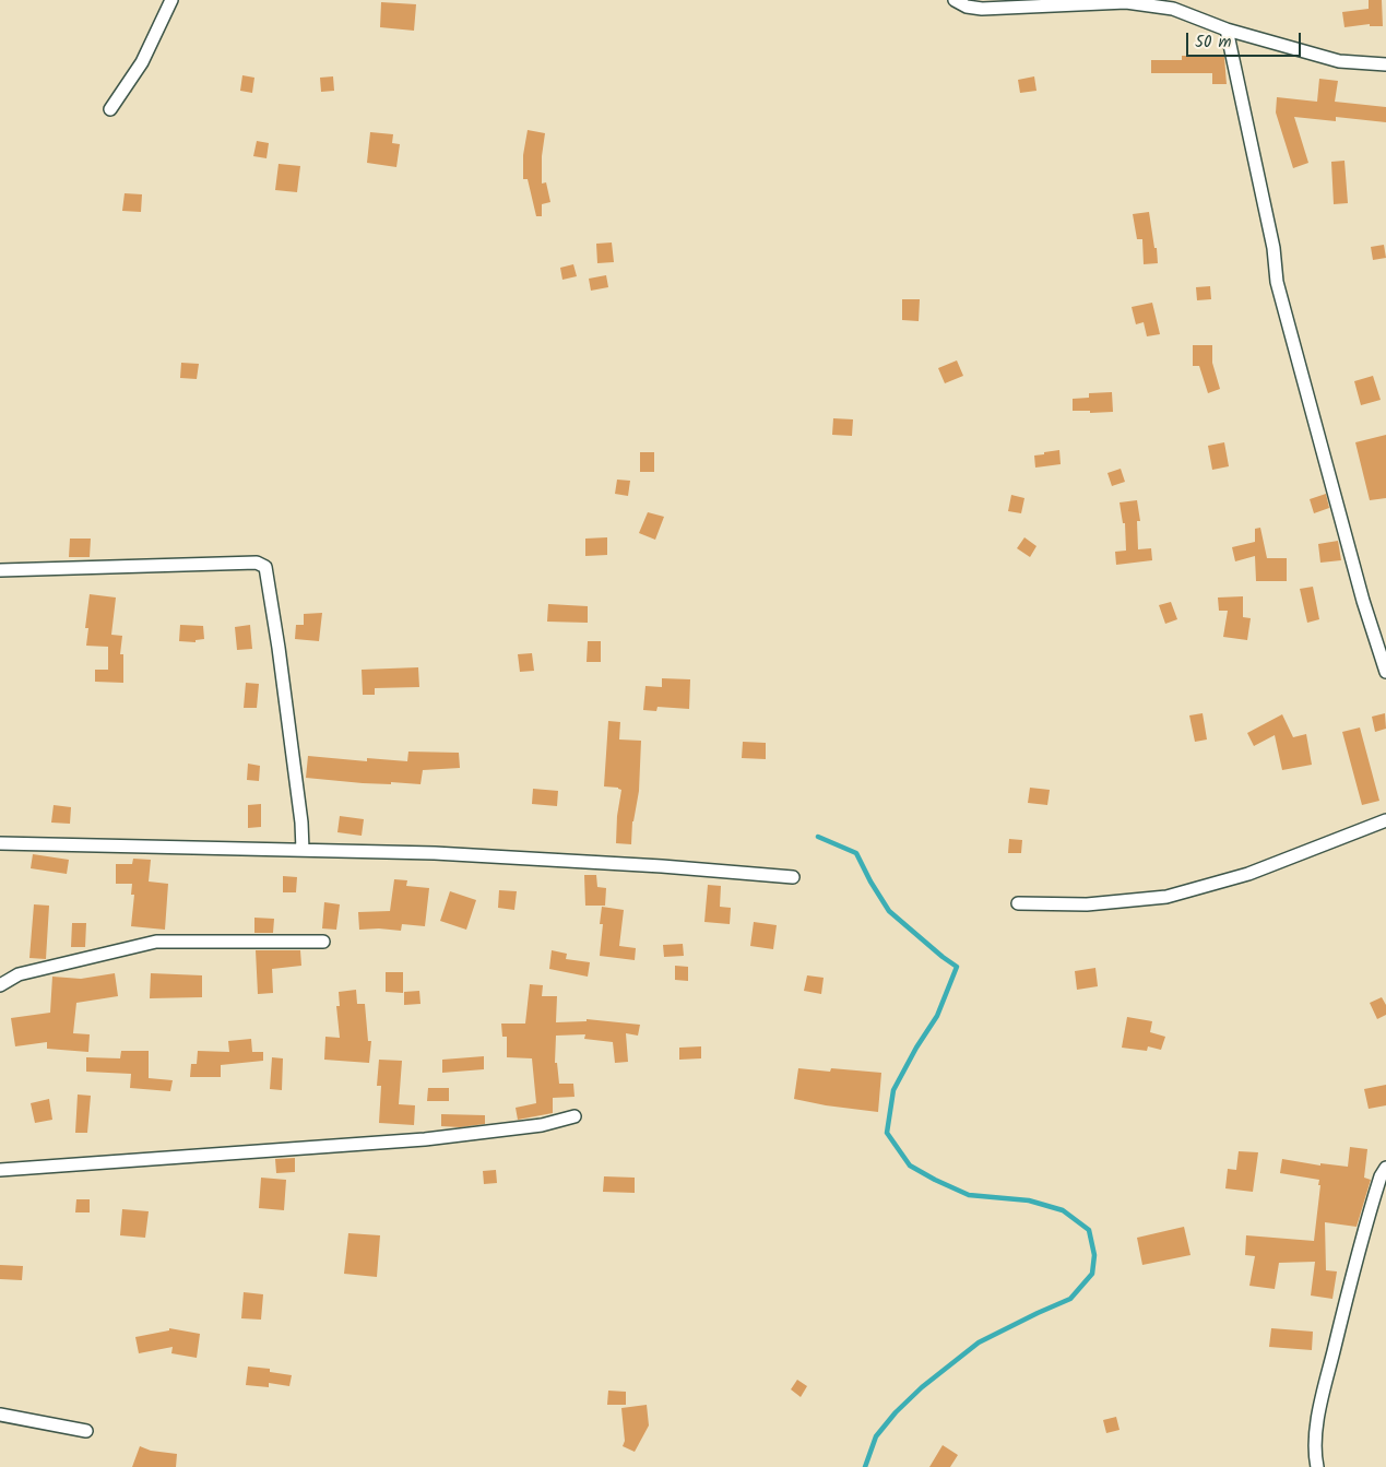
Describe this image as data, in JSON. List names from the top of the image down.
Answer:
{
  "scale_bar": "50 m"
}
